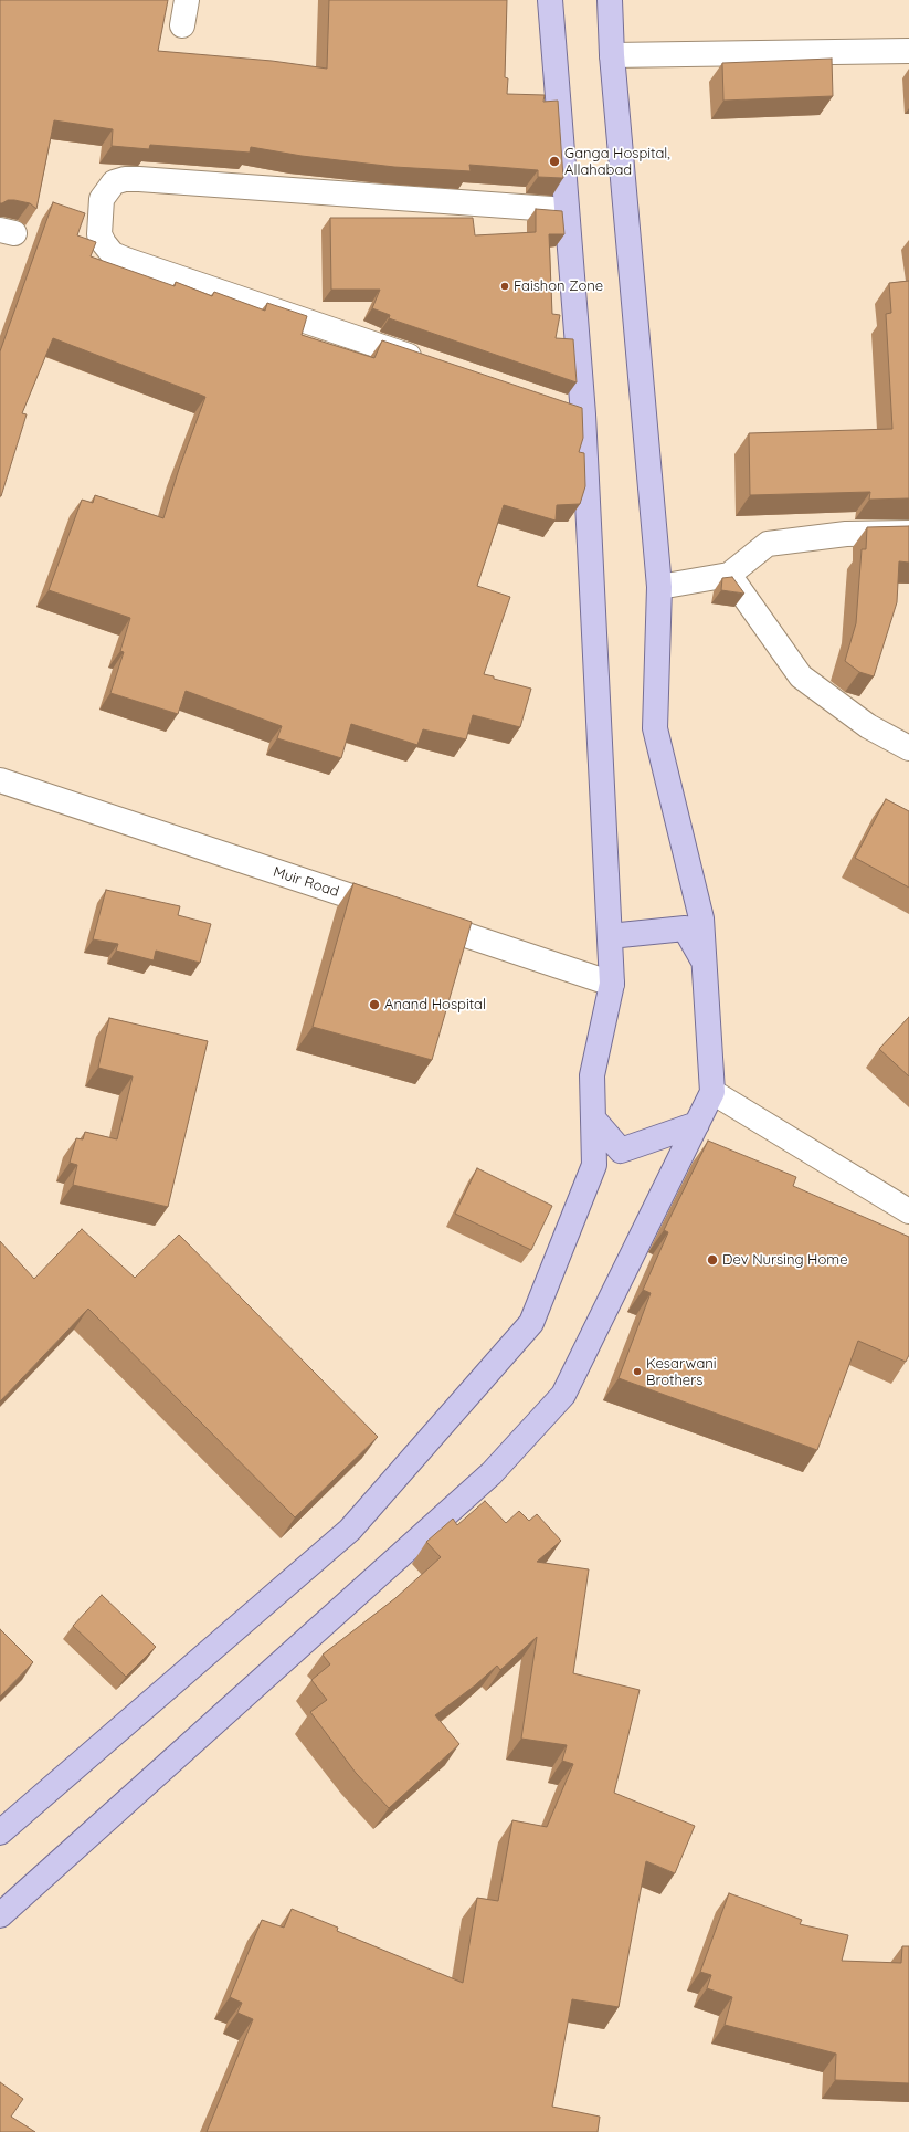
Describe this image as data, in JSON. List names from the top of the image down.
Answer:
{
  "streets": {
    "street": ["Muir Road"]
  },
  "places": [
    "Ganga Hospital, Allahabad",
    "Faishon Zone",
    "Anand Hospital",
    "Dev Nursing Home",
    "Kesarwani Brothers"
  ]
}
